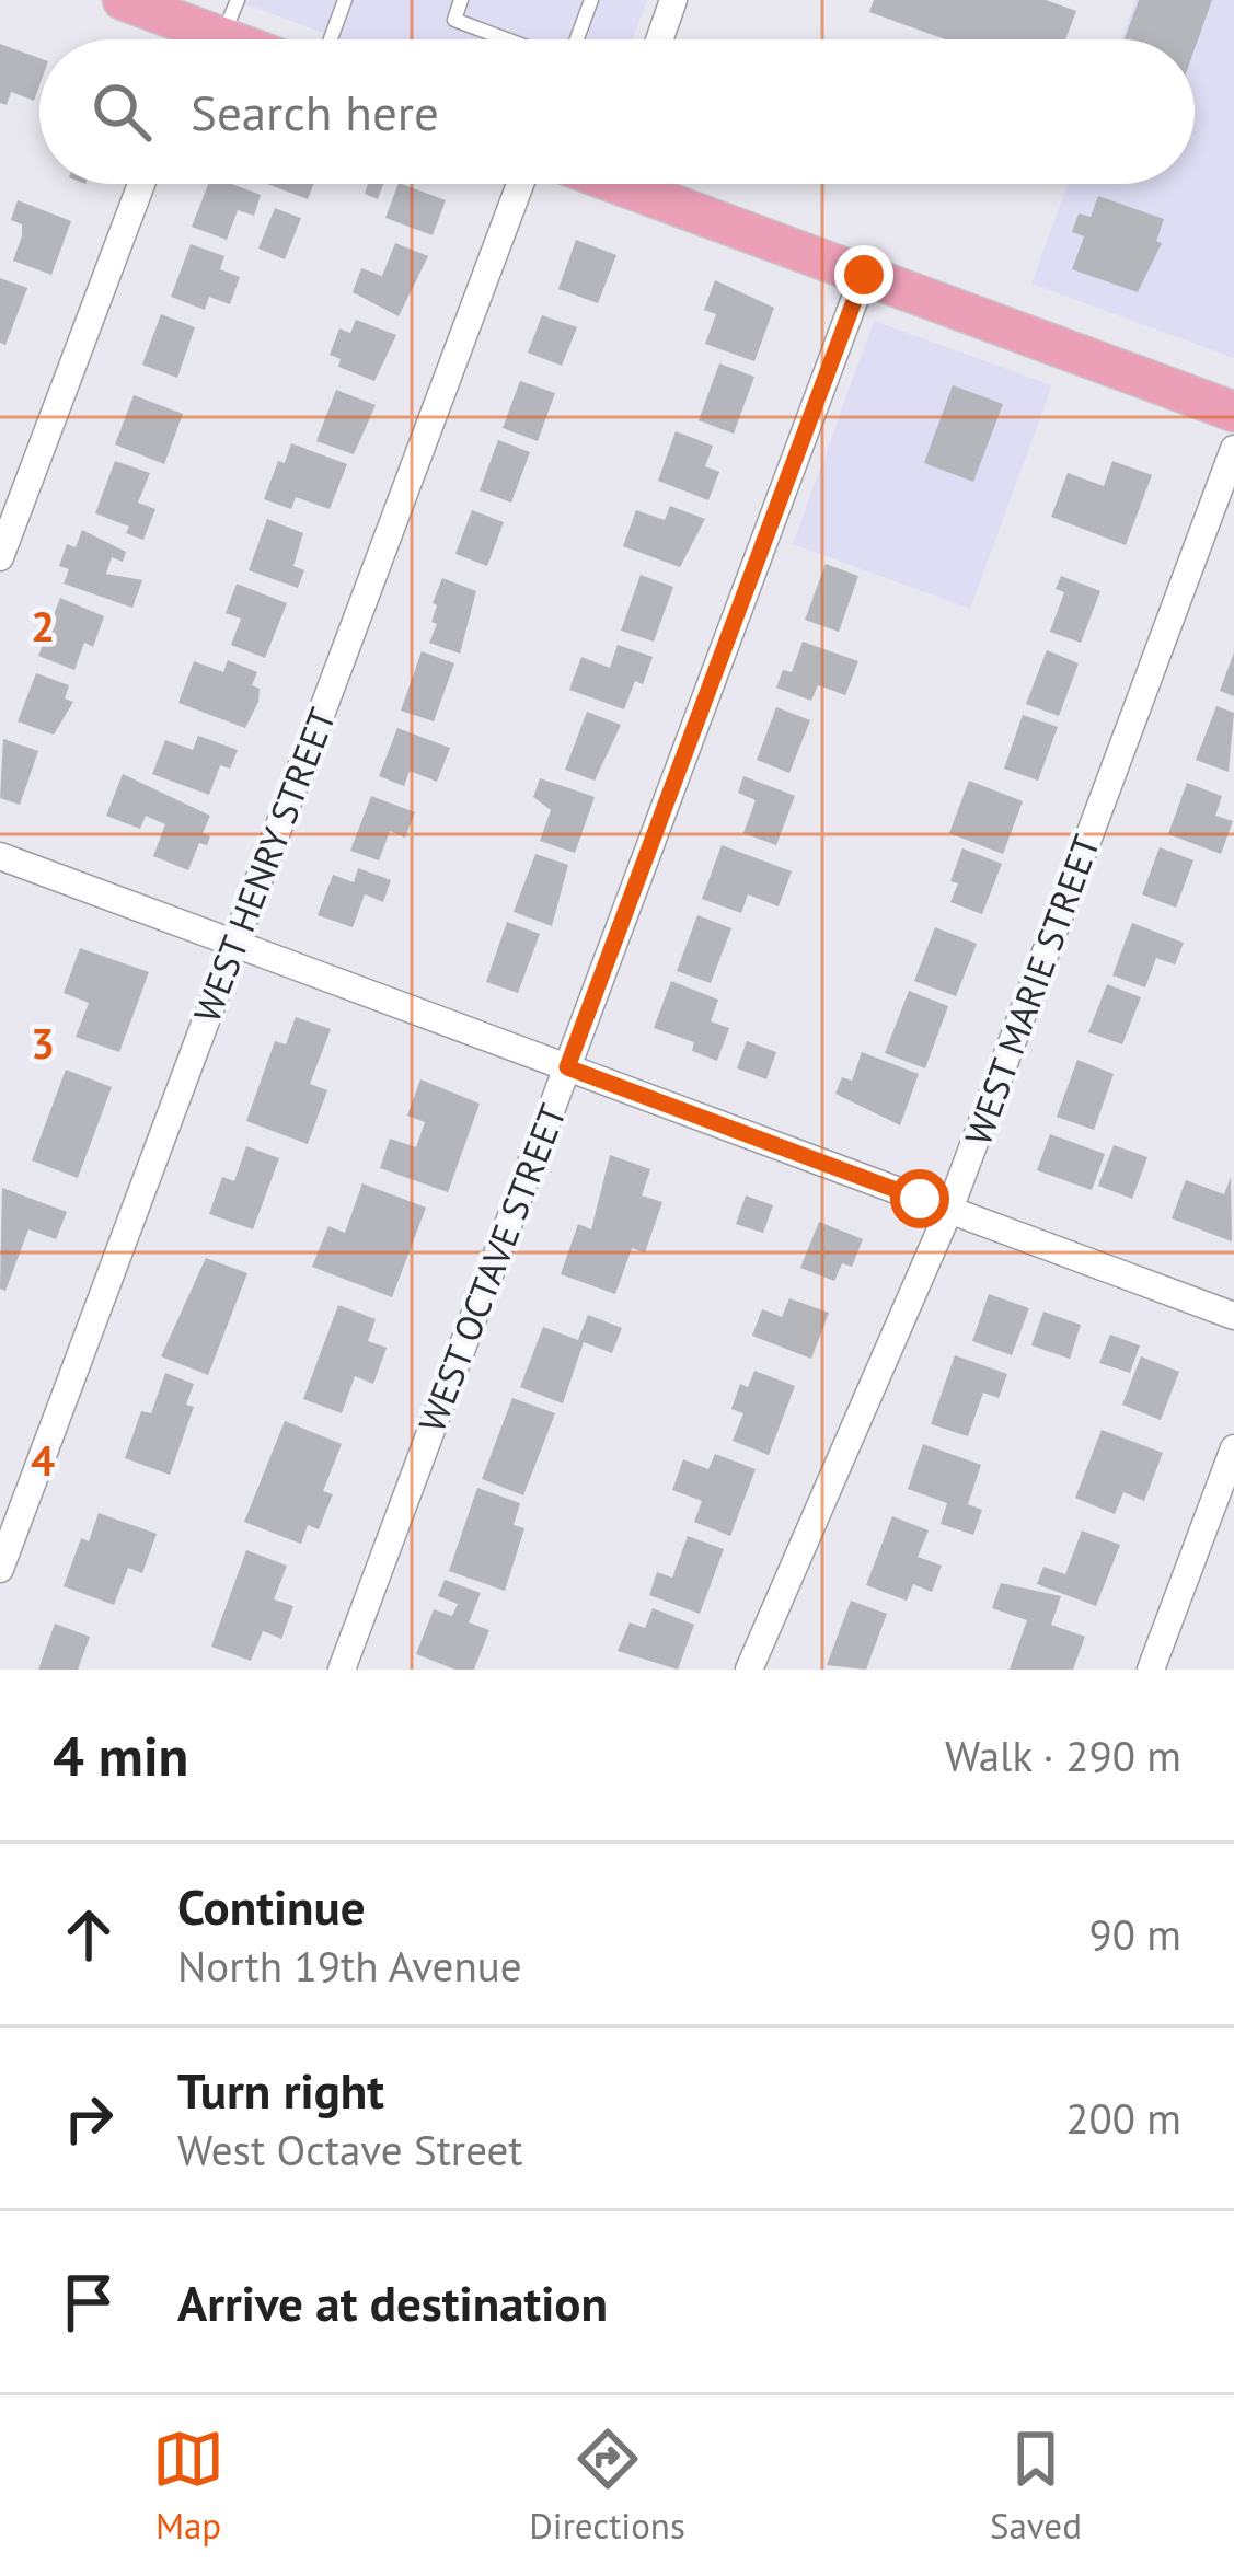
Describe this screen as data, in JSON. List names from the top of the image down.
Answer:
{
  "streets": {
    "street": ["WEST HENRY STREET", "WEST MARIE STREET", "WEST OCTAVE STREET"]
  },
  "page": {
    "search": "Search here",
    "heading": ["4 min", "Walk · 290 m"],
    "list": [
      ["Continue", "North 19th Avenue", "90 m"],
      ["Turn right", "West Octave Street", "200 m"],
      "Arrive at destination"
    ],
    "nav": ["Map", "Directions", "Saved"]
  },
  "grid": {
    "rows": ["2", "3", "4"]
  }
}
